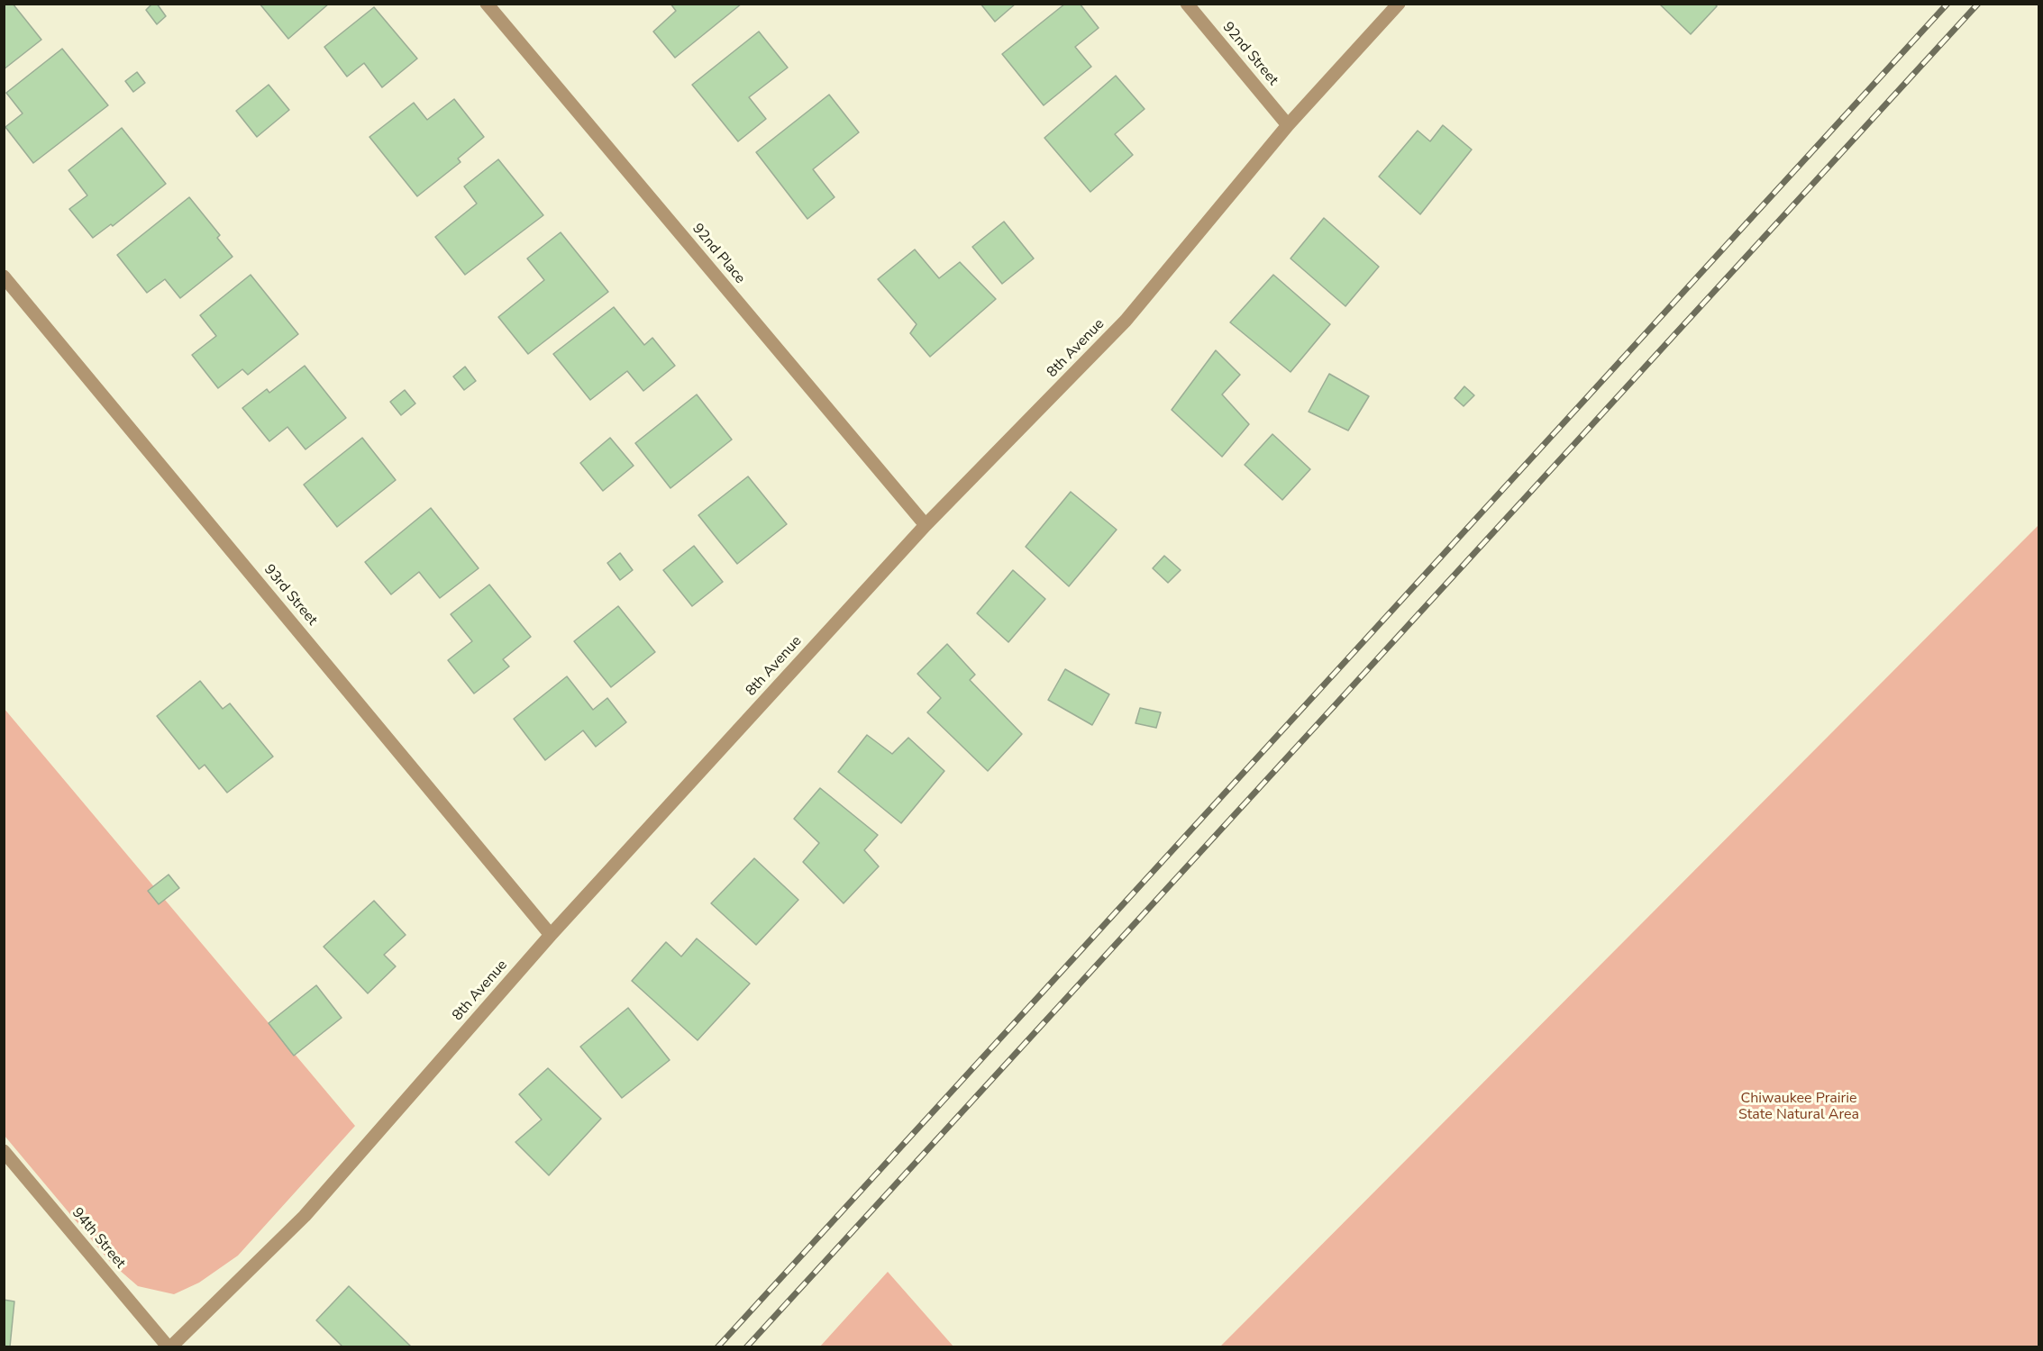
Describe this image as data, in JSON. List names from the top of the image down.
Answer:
{
  "streets": {
    "street": [
      "92nd Street",
      "92nd Place",
      "8th Avenue",
      "93rd Street",
      "94th Street"
    ]
  },
  "crossings": [
    ["92nd Street", "8th Avenue"],
    ["92nd Place", "8th Avenue"],
    ["8th Avenue", "93rd Street"],
    ["8th Avenue", "94th Street"]
  ],
  "parks": ["Chiwaukee Prairie State Natural Area"]
}
